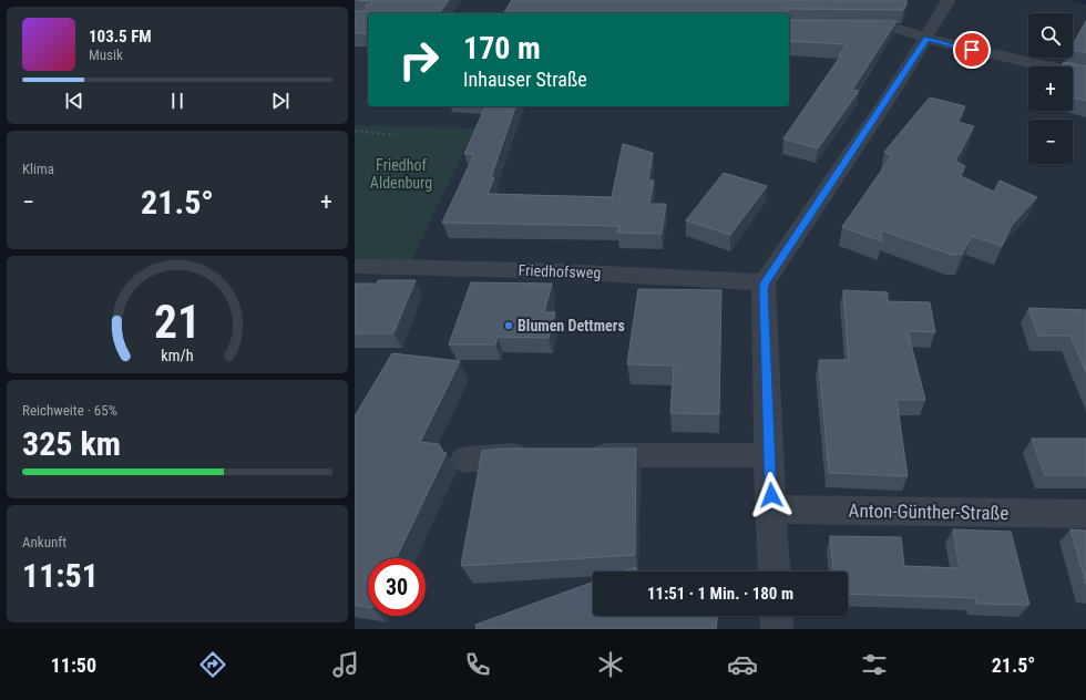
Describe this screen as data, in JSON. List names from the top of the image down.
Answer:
{
  "streets": {
    "street": ["Friedhofsweg", "Anton-Günther-Straße"]
  },
  "parks": ["Friedhof Aldenburg"],
  "places": ["Blumen Dettmers"],
  "page": {
    "map_buttons": ["+", "−"],
    "turn": ["170 m", "Inhauser Straße"],
    "song": ["103.5 FM", "Musik"],
    "tile": [
      "Klima",
      ["Reichweite · 65%", "325 km"],
      ["Ankunft", "11:51"]
    ],
    "heat": ["−", "21.5°", "+"],
    "limit": "30",
    "trip": "11:51 · 1 Min. · 180 m",
    "tabs": ["11:50", "21.5°"],
    "gauge": ["21", "km/h"]
  }
}
